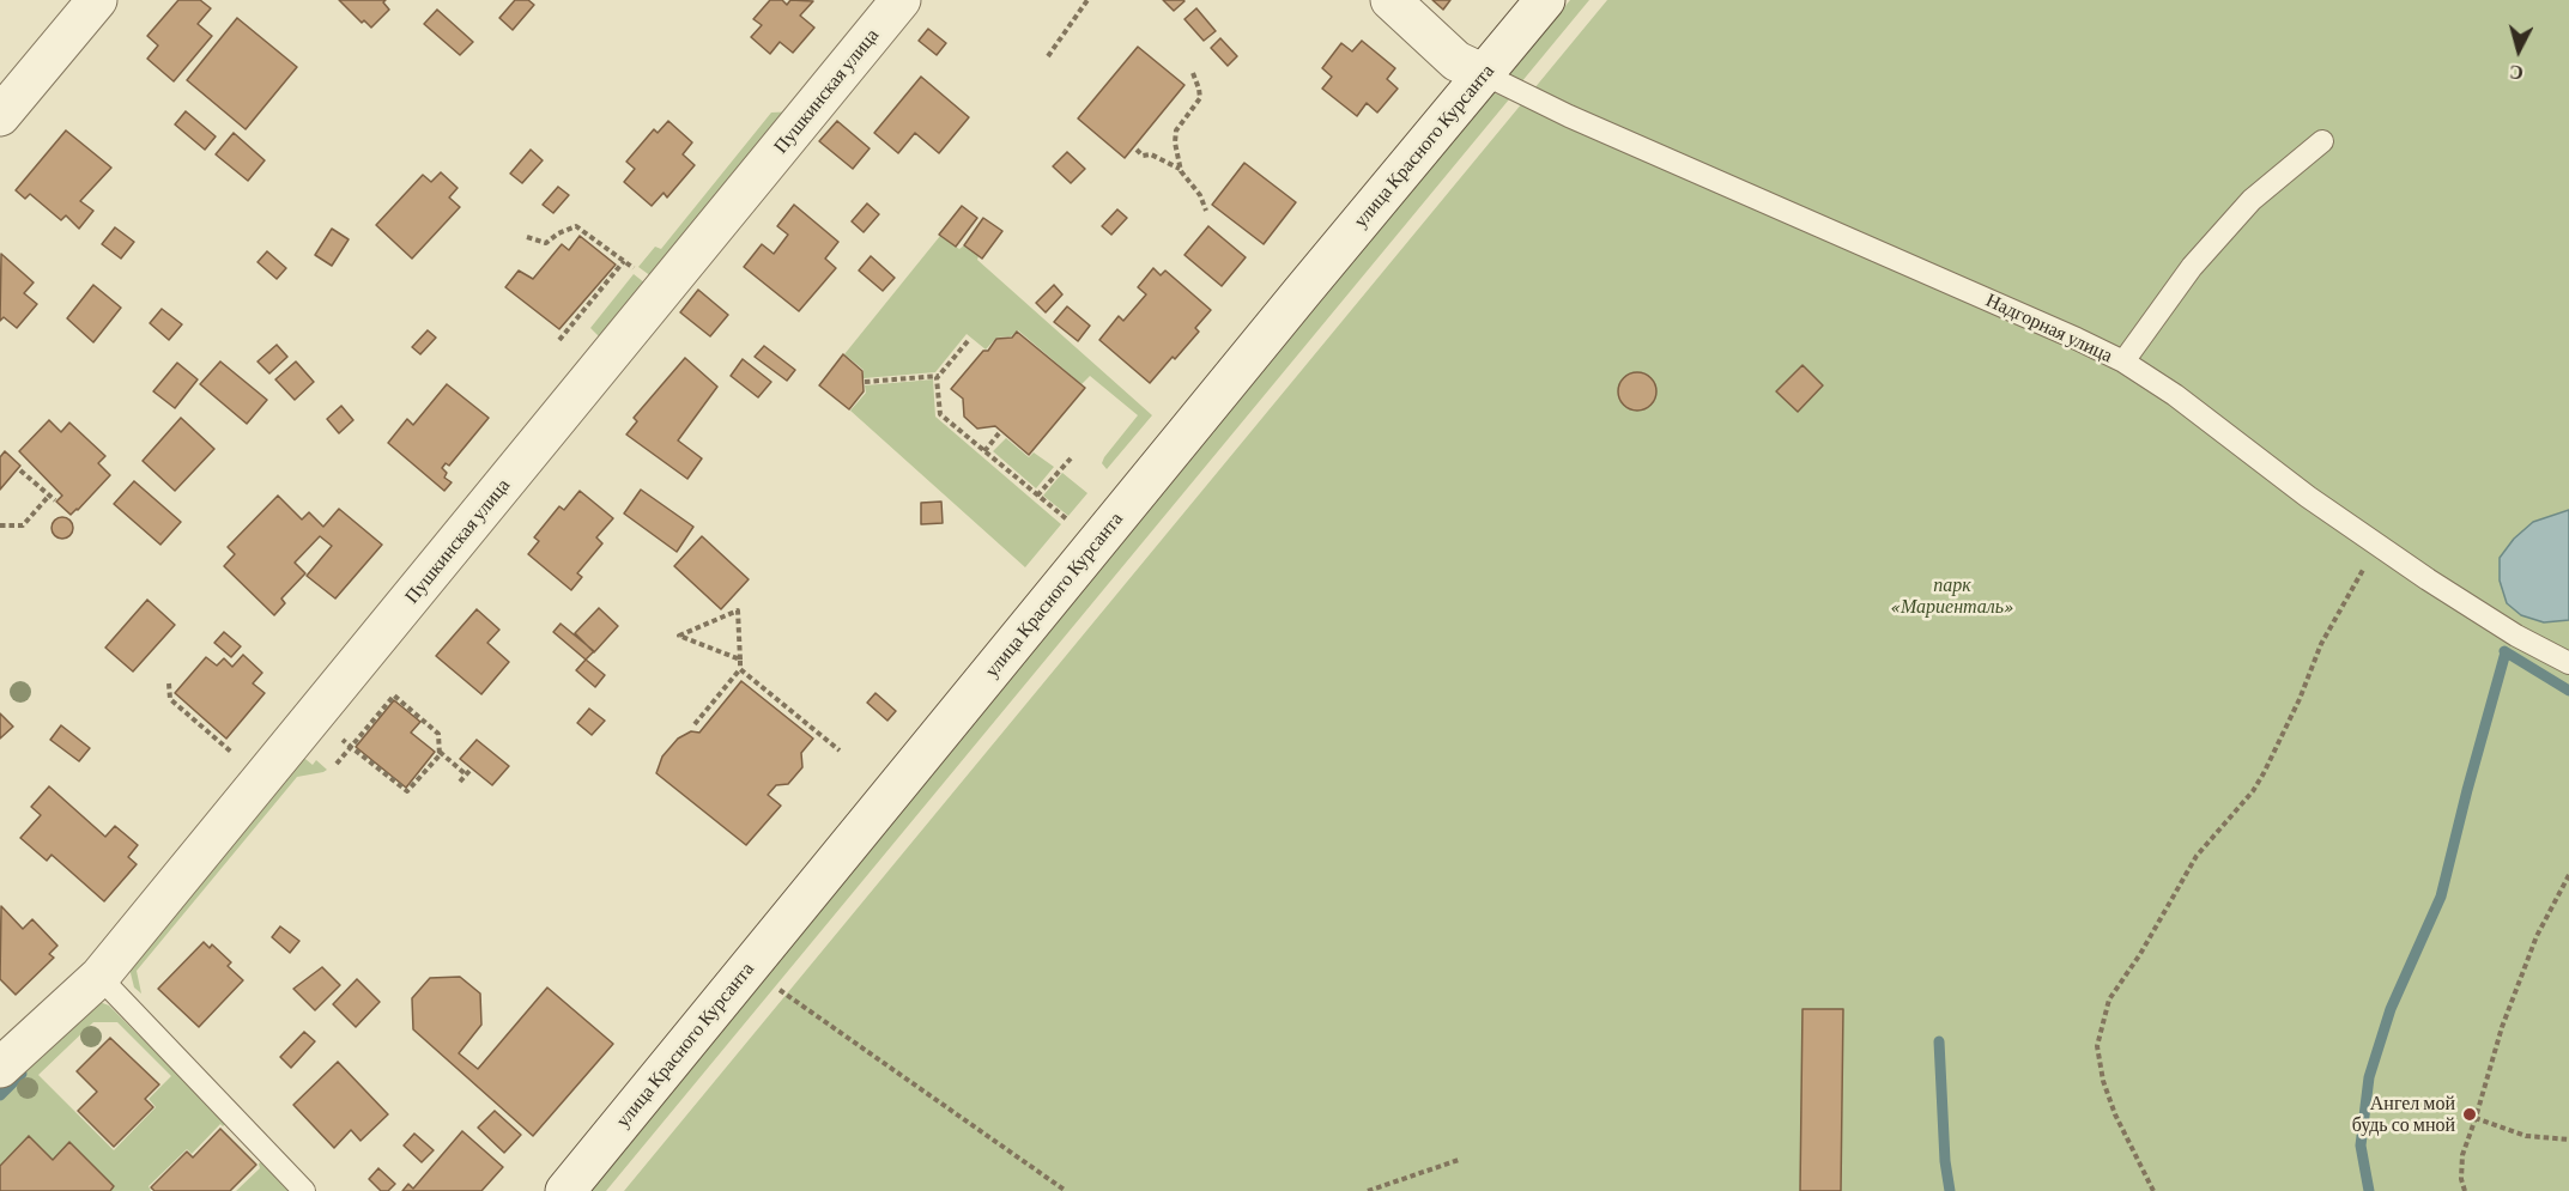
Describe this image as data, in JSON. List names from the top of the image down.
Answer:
{
  "streets": {
    "street": ["Пушкинская улица", "улица Красного Курсанта"],
    "lane": ["Надгорная улица"]
  },
  "crossings": [
    ["улица Красного Курсанта", "Надгорная улица"]
  ],
  "parks": ["парк «Мариенталь»"],
  "places": ["Ангел мой будь со мной"],
  "north": "bottom"
}
